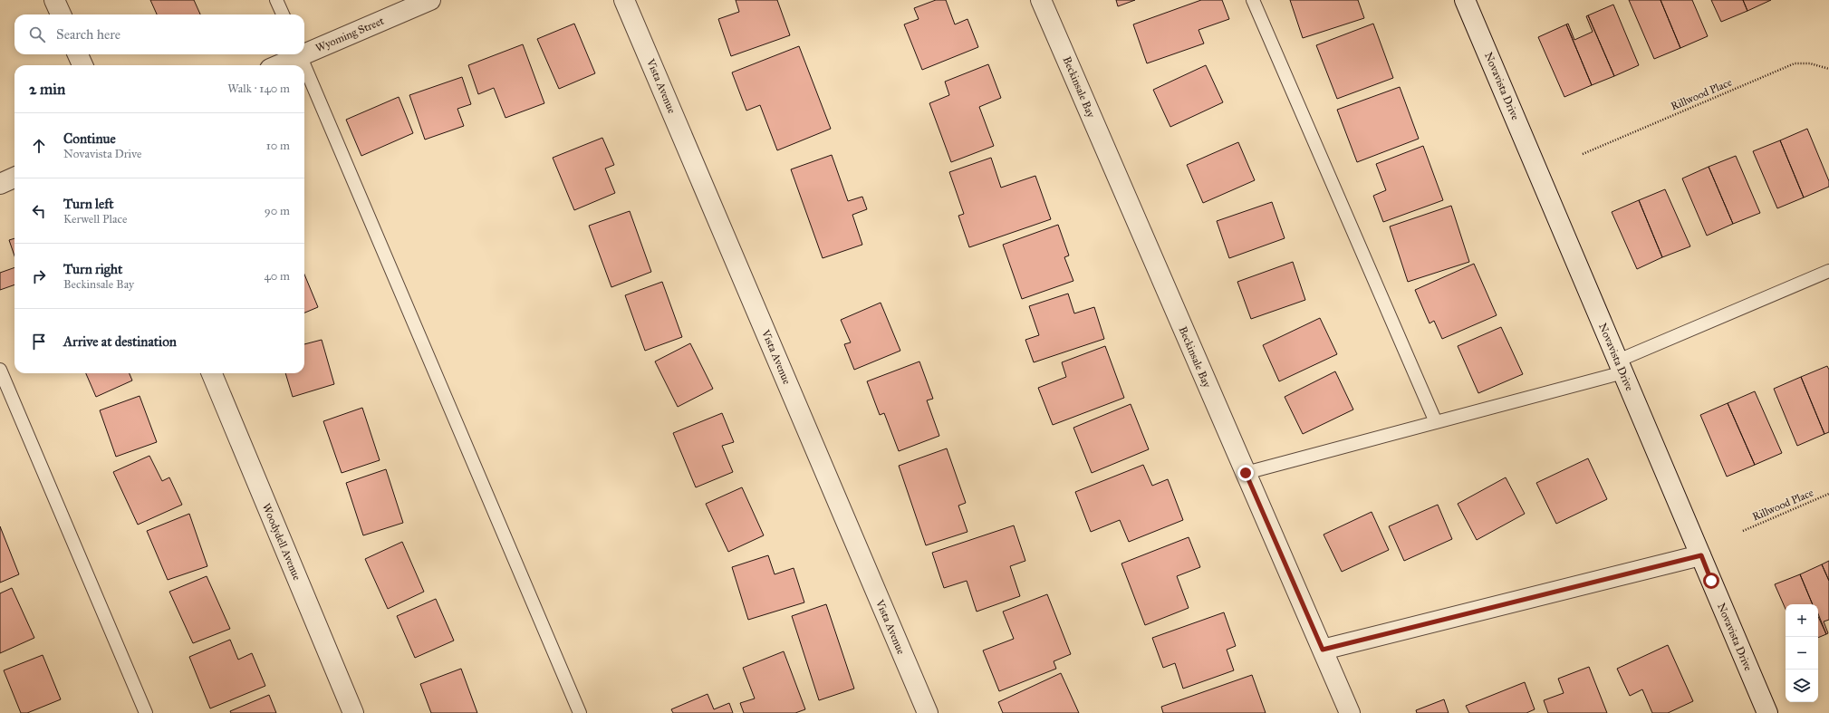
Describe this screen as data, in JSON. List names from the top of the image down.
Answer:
{
  "streets": {
    "street": [
      "Wyoming Street",
      "Vista Avenue",
      "Novavista Drive",
      "Beckinsale Bay",
      "Woodydell Avenue"
    ],
    "path": ["Rillwood Place"]
  },
  "page": {
    "search": "Search here",
    "heading": ["2 min", "Walk · 140 m"],
    "list": [
      ["Continue", "Novavista Drive", "10 m"],
      ["Turn left", "Kerwell Place", "90 m"],
      ["Turn right", "Beckinsale Bay", "40 m"],
      "Arrive at destination"
    ],
    "map_buttons": ["+", "−"]
  }
}
